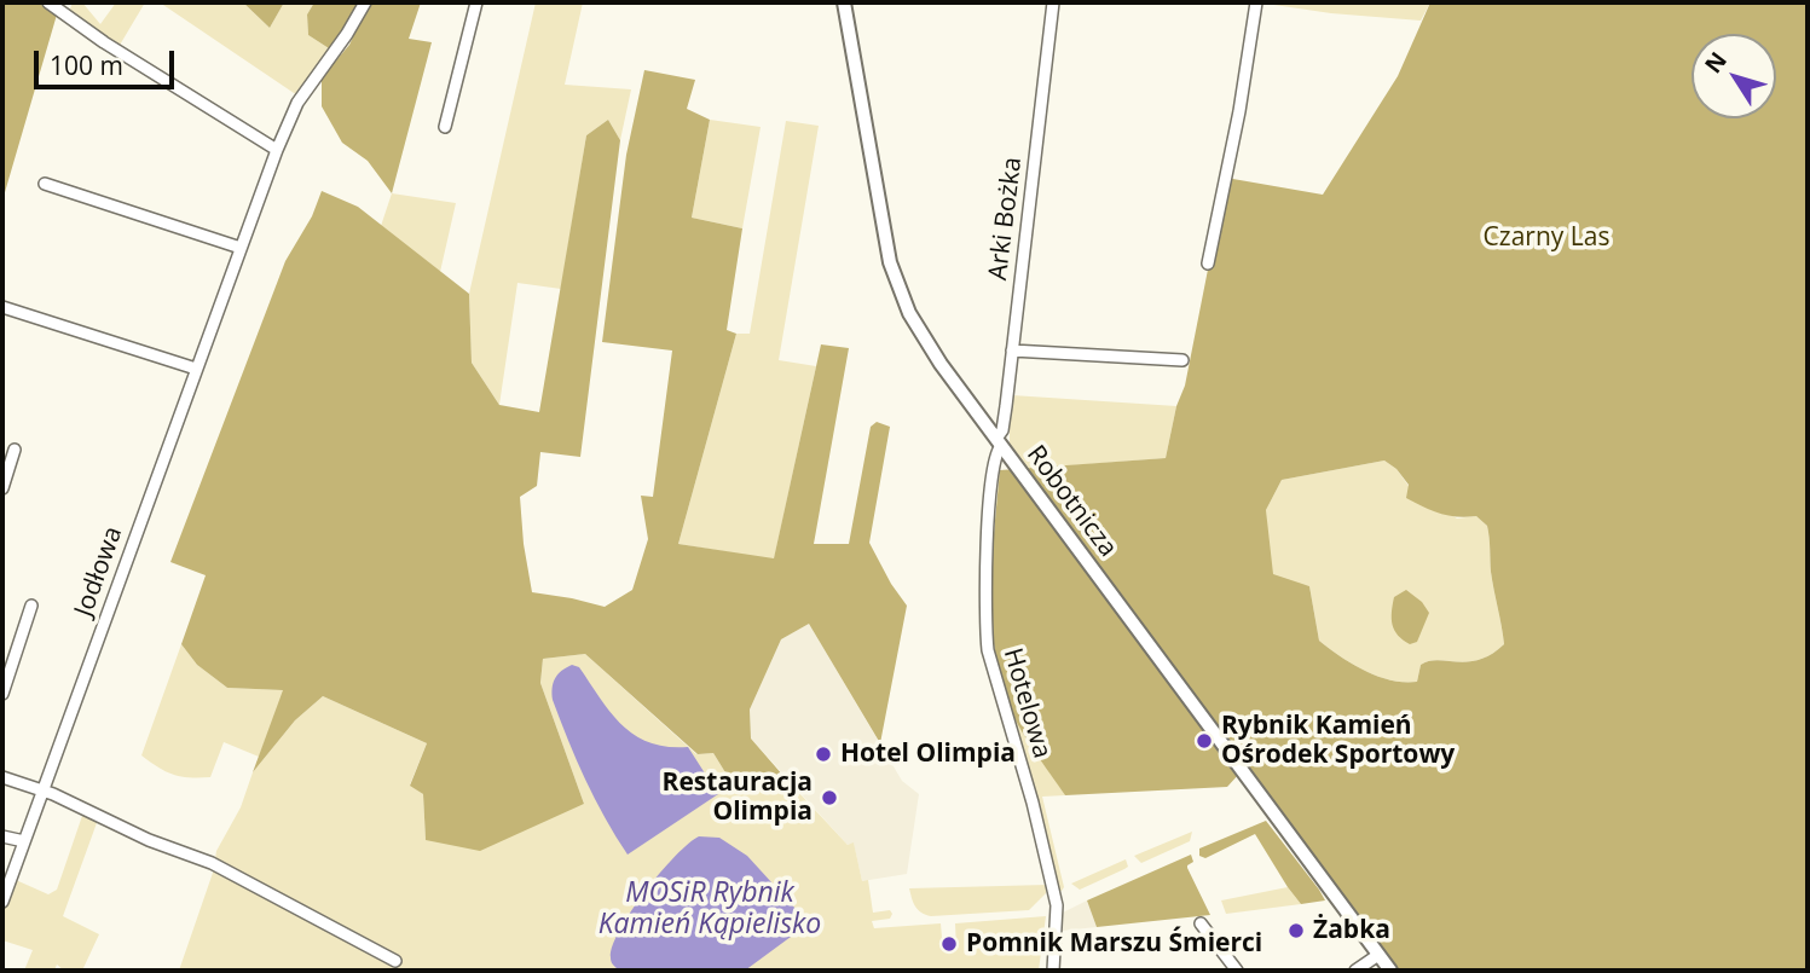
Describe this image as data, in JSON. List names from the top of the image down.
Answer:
{
  "streets": {
    "street": [
      "Arki Bożka",
      "Robotnicza",
      "Jodłowa",
      "Hotelowa"
    ]
  },
  "crossings": [
    ["Arki Bożka", "Robotnicza"],
    ["Arki Bożka", "Hotelowa"],
    ["Robotnicza", "Hotelowa"]
  ],
  "water": ["MOSiR Rybnik Kamień Kąpielisko"],
  "parks": ["Czarny Las"],
  "places": [
    "Rybnik Kamień Ośrodek Sportowy",
    "Hotel Olimpia",
    "Restauracja Olimpia",
    "Żabka",
    "Pomnik Marszu Śmierci"
  ],
  "scale_bar": "100 m",
  "north": "top left"
}
